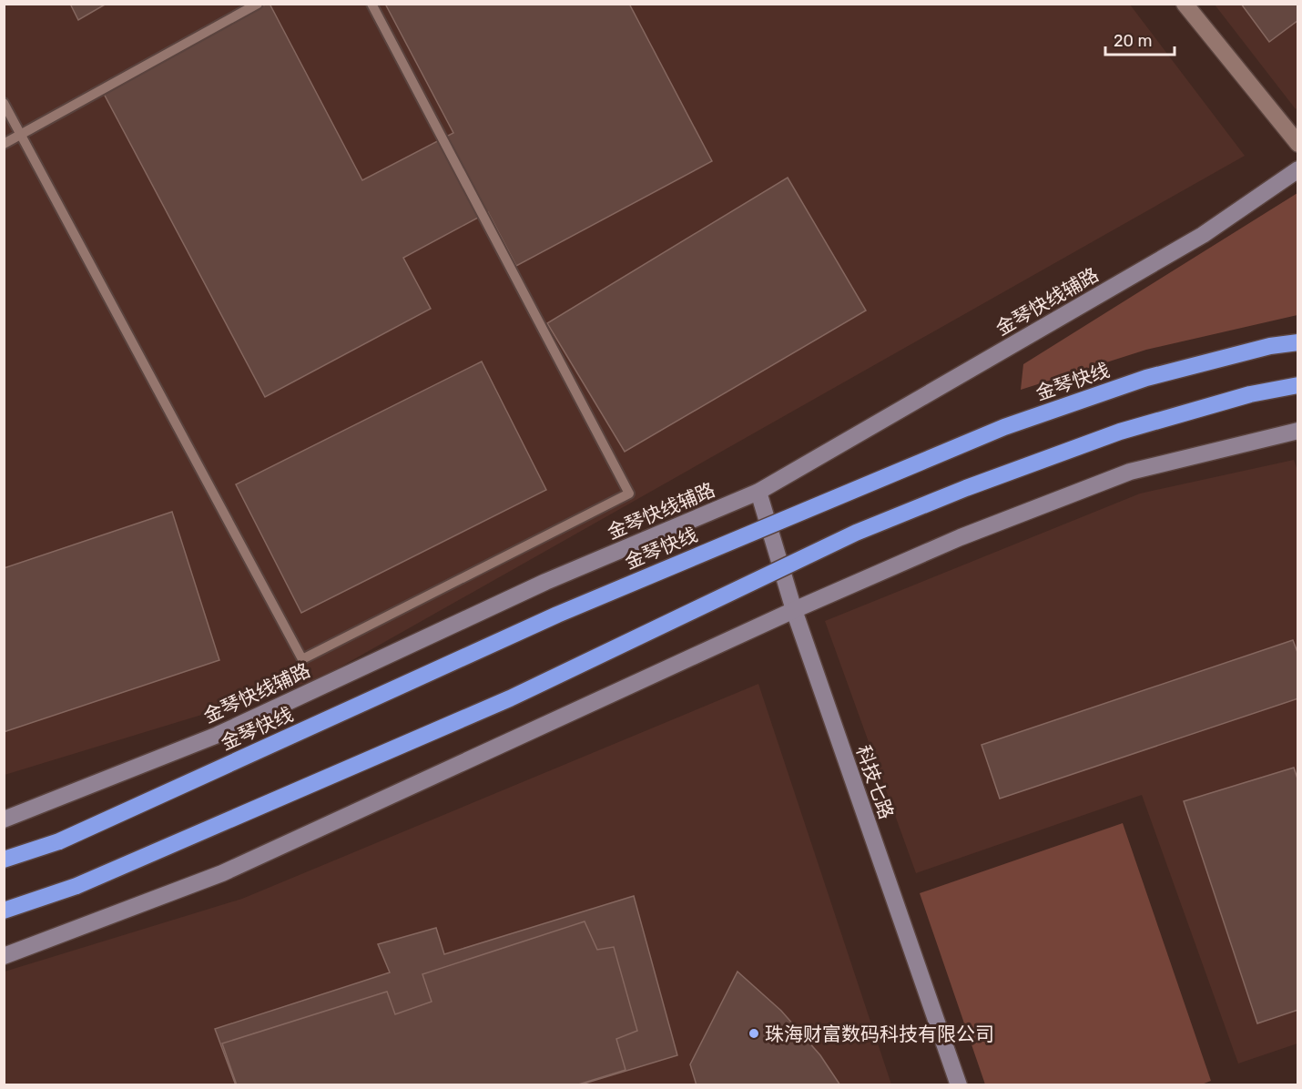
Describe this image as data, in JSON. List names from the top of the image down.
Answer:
{
  "streets": {
    "highway": ["金琴快线"],
    "street": ["金琴快线辅路", "科技七路"]
  },
  "crossings": [
    ["金琴快线辅路", "科技七路"]
  ],
  "places": ["珠海财富数码科技有限公司"],
  "scale_bar": "20 m"
}
